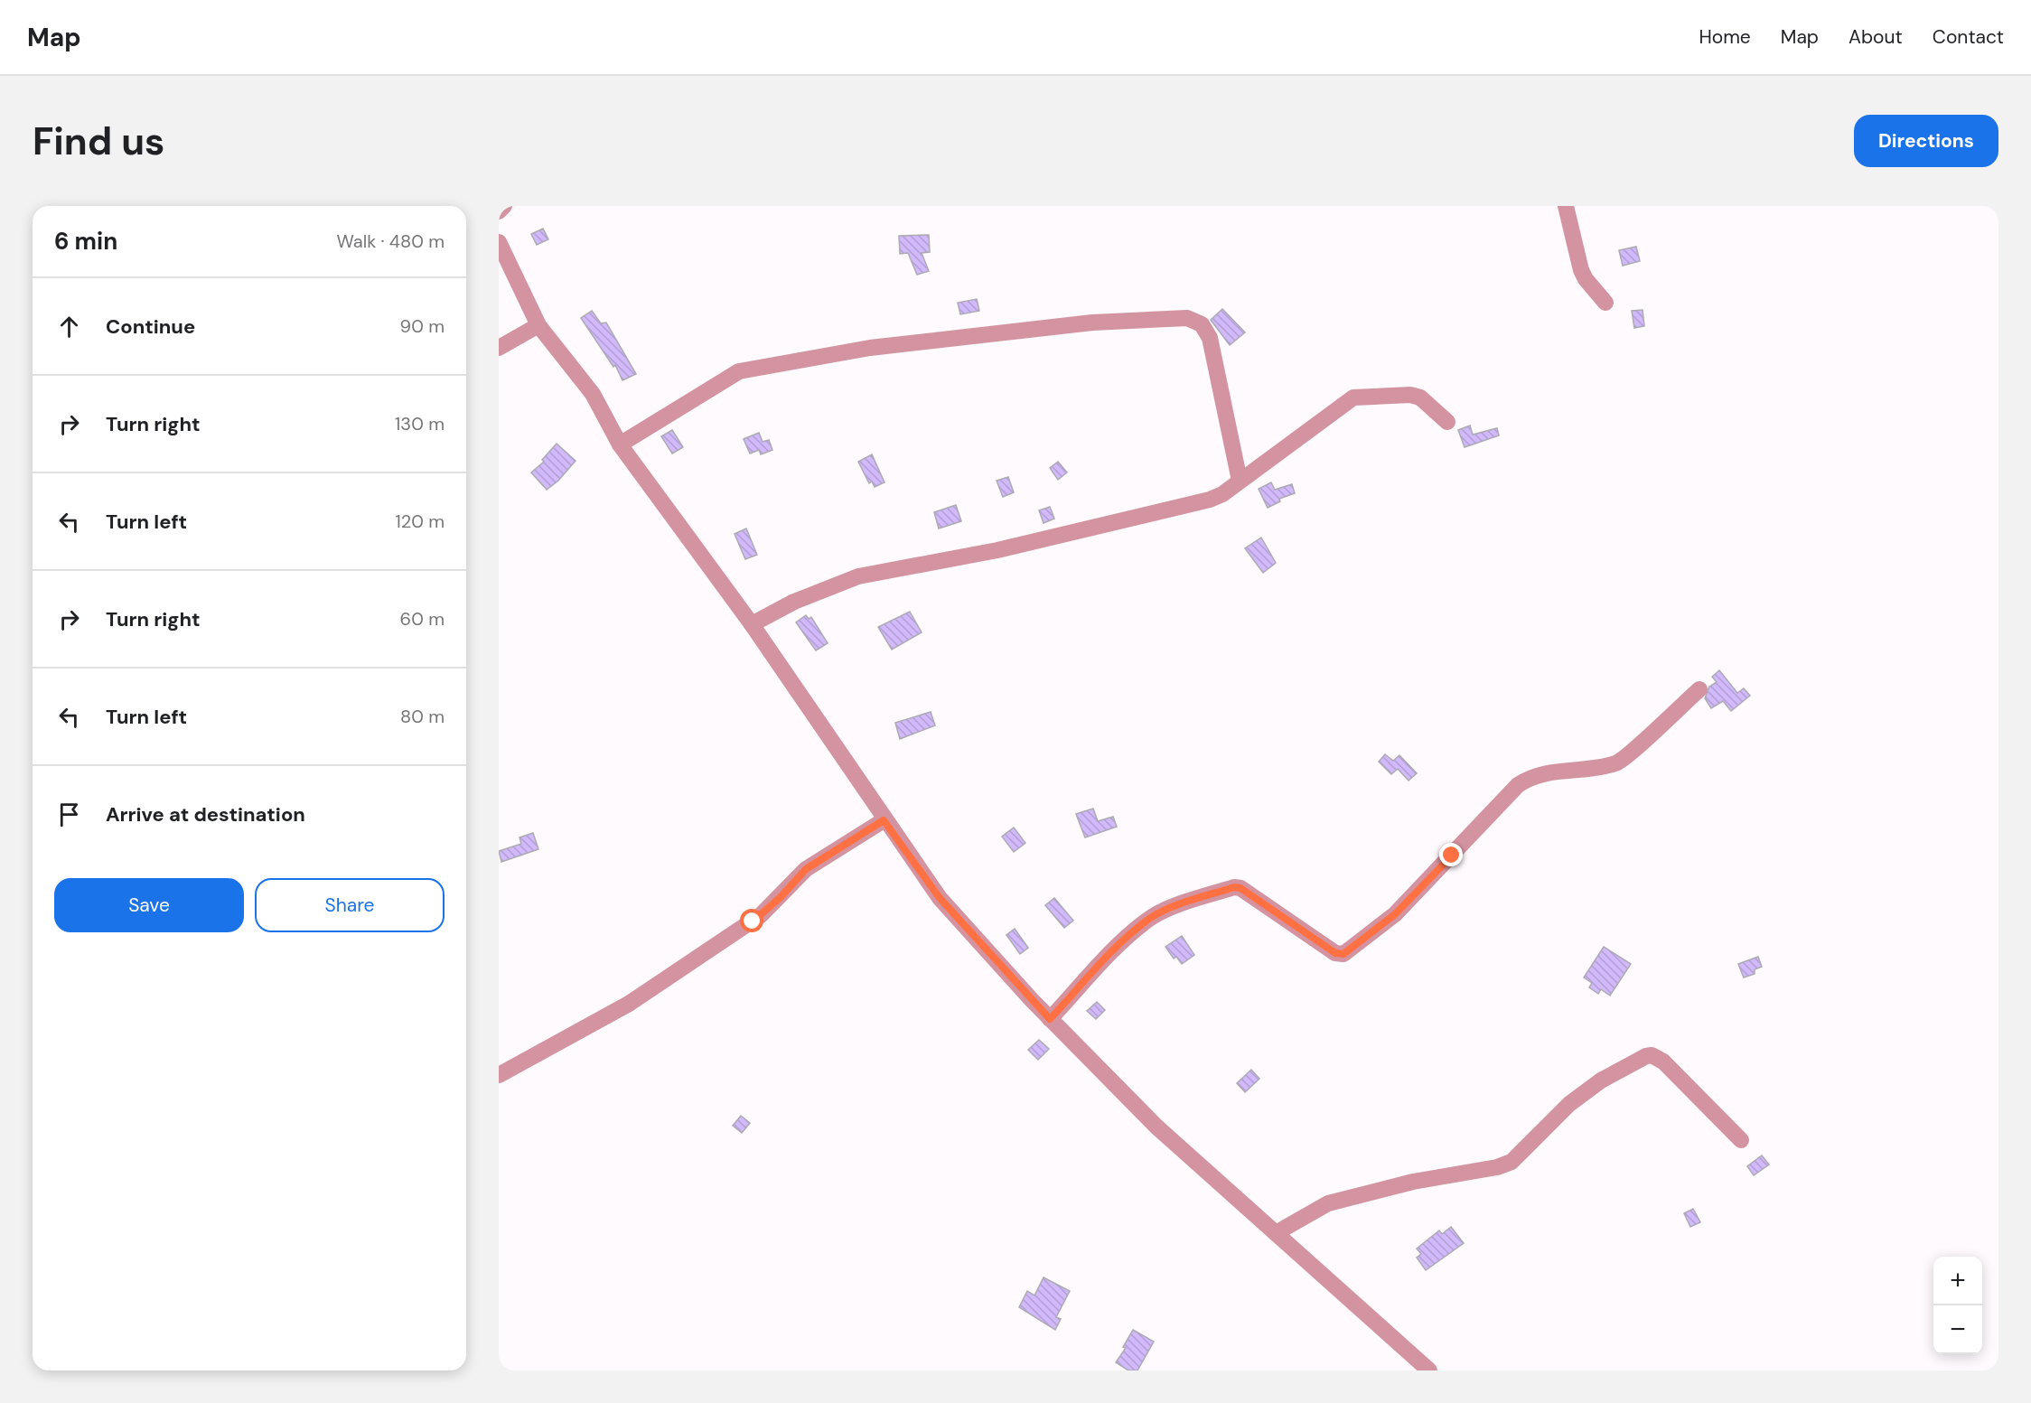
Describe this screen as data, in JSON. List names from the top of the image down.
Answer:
{
  "page": {
    "header": "Map",
    "nav": [
      "Home",
      "Map",
      "About",
      "Contact"
    ],
    "buttons": [
      "Directions",
      ["Save", "Share"]
    ],
    "title": "Find us",
    "heading": ["6 min", "Walk · 480 m"],
    "list": [
      ["Continue", "90 m"],
      ["Turn right", "130 m"],
      ["Turn left", "120 m"],
      ["Turn right", "60 m"],
      ["Turn left", "80 m"],
      "Arrive at destination"
    ],
    "map_buttons": ["+", "−"]
  }
}
